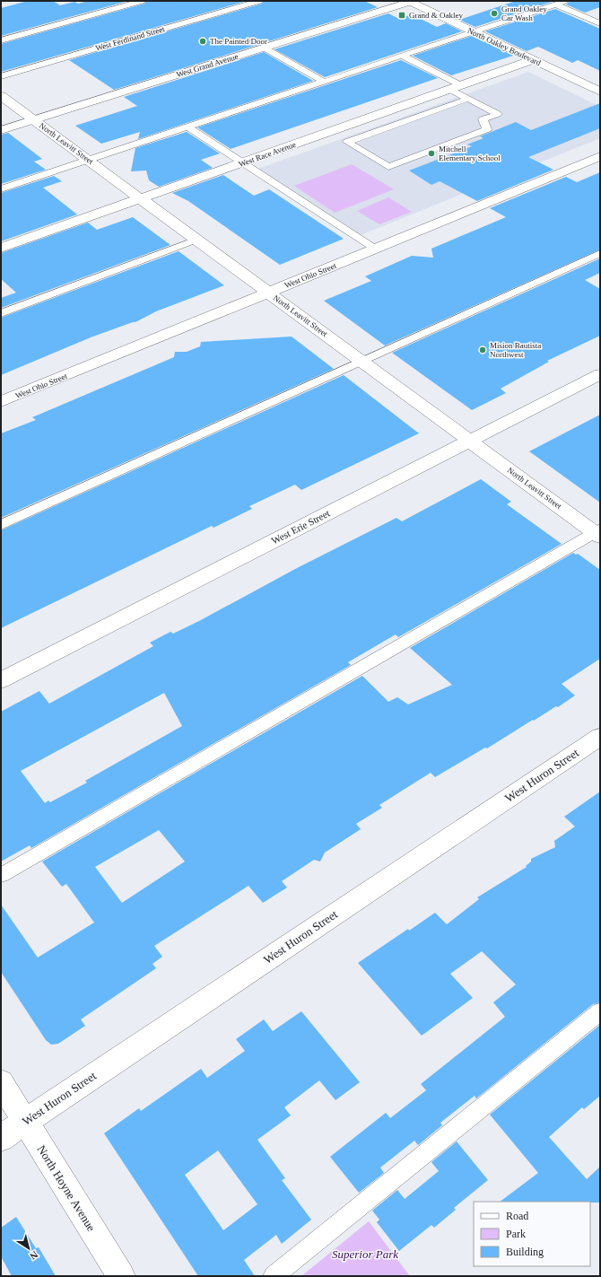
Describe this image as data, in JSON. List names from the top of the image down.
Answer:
{
  "streets": {
    "street": [
      "North Oakley Boulevard",
      "West Grand Avenue",
      "North Leavitt Street",
      "West Race Avenue",
      "West Ohio Street",
      "West Erie Street",
      "West Huron Street",
      "North Hoyne Avenue"
    ],
    "lane": ["West Ferdinand Street"]
  },
  "crossings": [
    ["North Oakley Boulevard", "West Grand Avenue"],
    ["North Oakley Boulevard", "West Race Avenue"],
    ["West Grand Avenue", "North Leavitt Street"],
    ["North Leavitt Street", "West Race Avenue"],
    ["North Leavitt Street", "West Ohio Street"],
    ["North Leavitt Street", "West Erie Street"],
    ["West Huron Street", "North Hoyne Avenue"]
  ],
  "parks": ["Superior Park"],
  "places": {
    "other": [
      "Grand Oakley Car Wash",
      "The Painted Door",
      "Mitchell Elementary School",
      "Mision Bautista Northwest"
    ],
    "transit": ["Grand & Oakley"]
  },
  "legend": ["Road", "Park", "Building"],
  "north": "bottom right"
}
